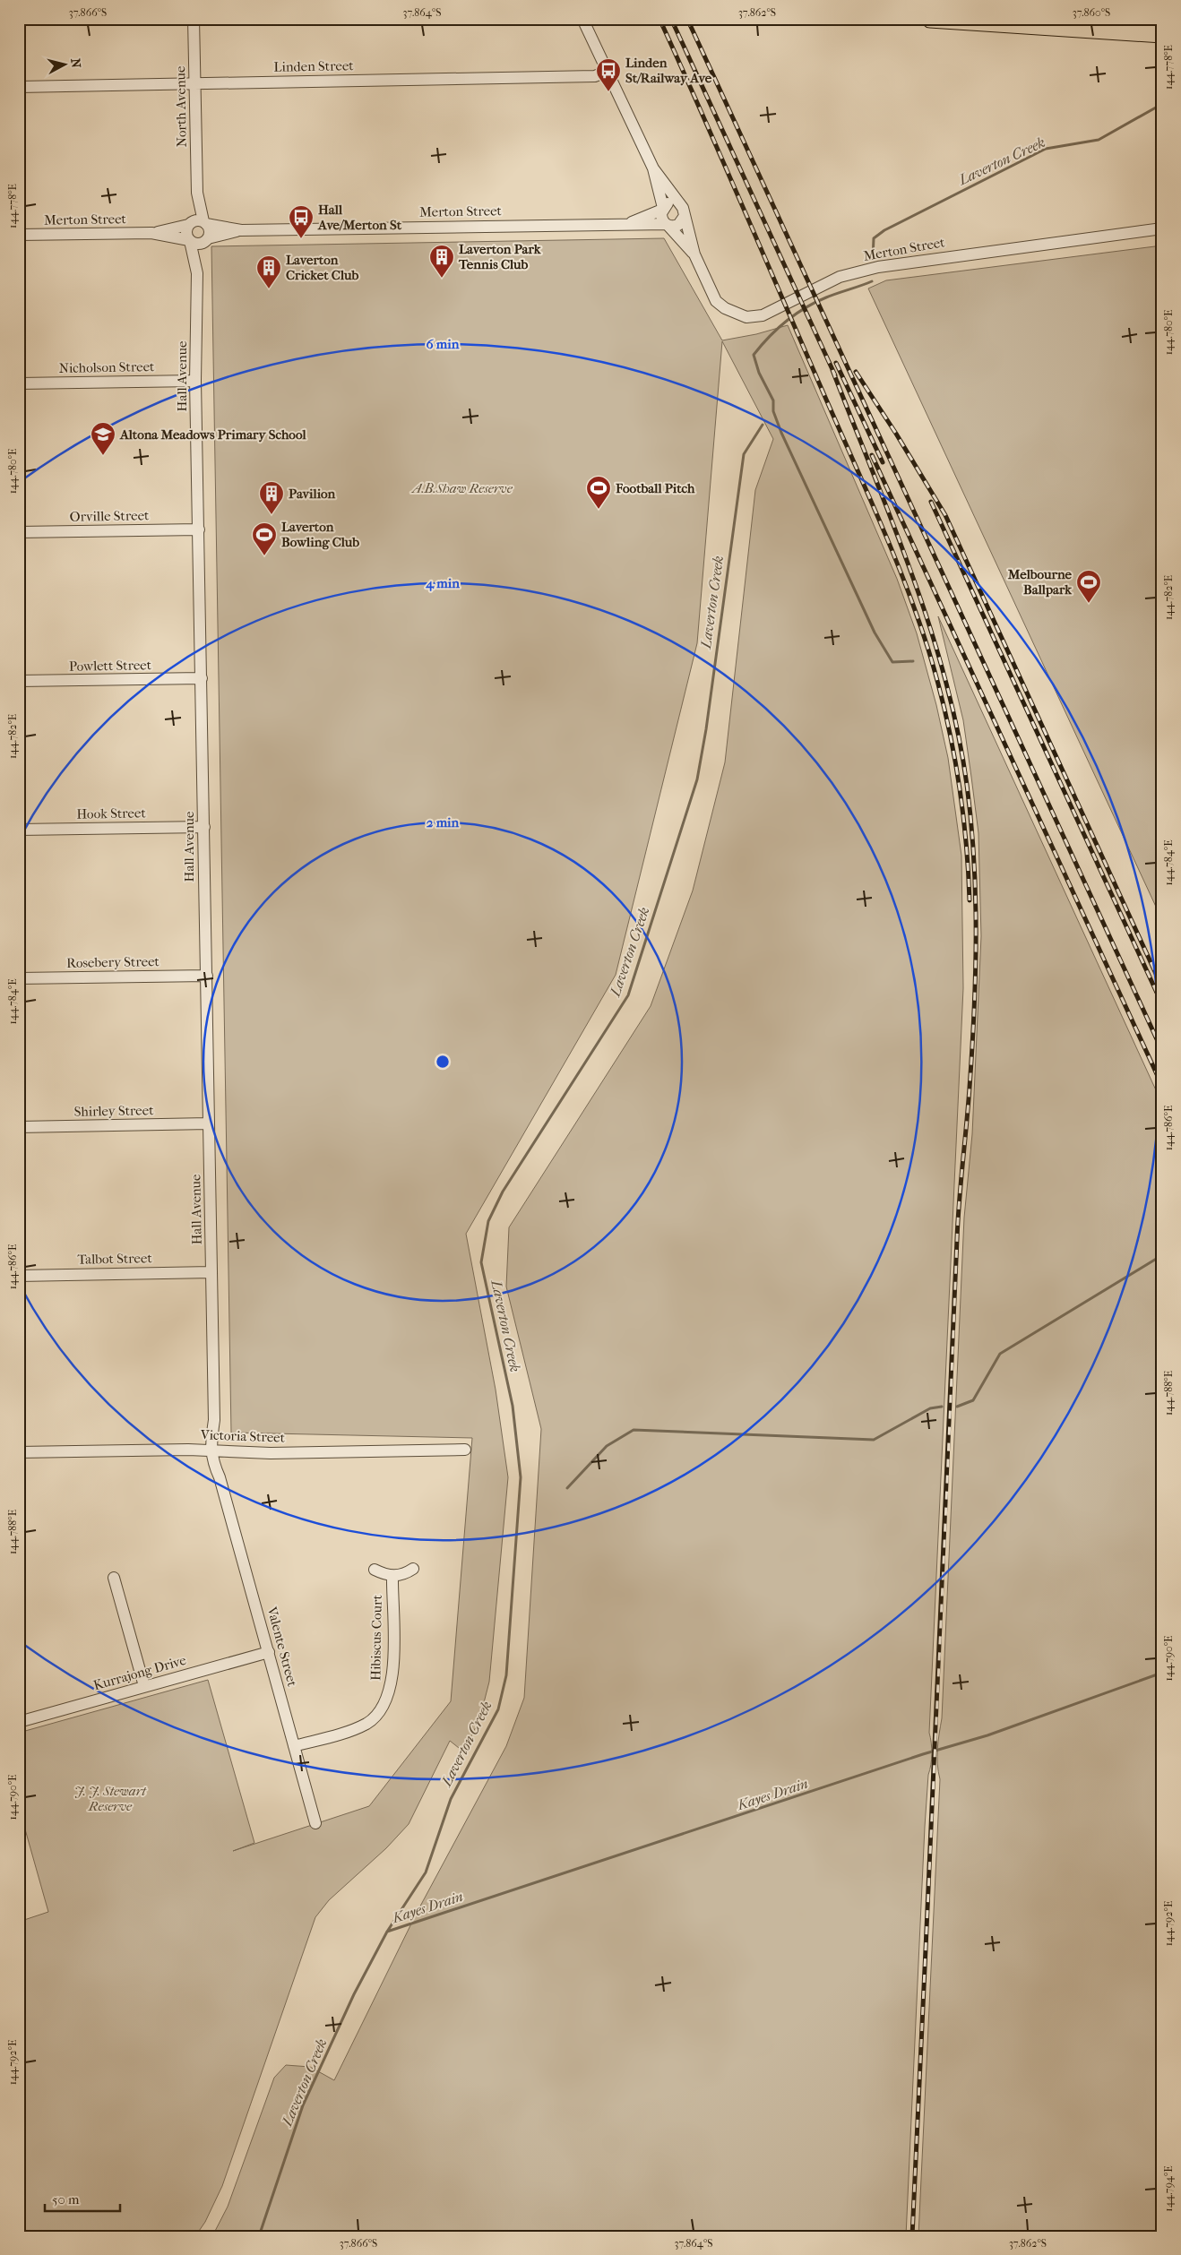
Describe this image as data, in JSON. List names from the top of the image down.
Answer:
{
  "streets": {
    "street": [
      "Linden Street",
      "North Avenue",
      "Merton Street",
      "Nicholson Street",
      "Hall Avenue",
      "Orville Street",
      "Powlett Street",
      "Hook Street",
      "Rosebery Street",
      "Shirley Street",
      "Talbot Street",
      "Victoria Street",
      "Hibiscus Court",
      "Valente Street",
      "Kurrajong Drive"
    ]
  },
  "crossings": [
    ["Linden Street", "North Avenue"],
    ["North Avenue", "Merton Street"],
    ["North Avenue", "Hall Avenue"],
    ["Merton Street", "Hall Avenue"],
    ["Nicholson Street", "Hall Avenue"],
    ["Hall Avenue", "Orville Street"],
    ["Hall Avenue", "Powlett Street"],
    ["Hall Avenue", "Hook Street"],
    ["Hall Avenue", "Rosebery Street"],
    ["Hall Avenue", "Shirley Street"],
    ["Hall Avenue", "Talbot Street"],
    ["Hall Avenue", "Victoria Street"],
    ["Hall Avenue", "Valente Street"],
    ["Victoria Street", "Valente Street"],
    ["Hibiscus Court", "Valente Street"],
    ["Valente Street", "Kurrajong Drive"]
  ],
  "water": ["Laverton Creek", "Kayes Drain"],
  "parks": ["A.B.Shaw Reserve", "J. J. Stewart Reserve"],
  "places": {
    "bus stop": ["Linden St/Railway Ave", "Hall Ave/Merton St"],
    "building": ["Laverton Park Tennis Club", "Laverton Cricket Club", "Pavilion"],
    "school or university": ["Altona Meadows Primary School"],
    "sports": ["Football Pitch", "Laverton Bowling Club", "Melbourne Ballpark"]
  },
  "scale_bar": "50 m",
  "north": "right",
  "coordinates": [
    "37.866°S",
    "37.864°S",
    "37.862°S",
    "37.860°S",
    "144.778°E",
    "144.780°E",
    "144.782°E",
    "144.784°E",
    "144.786°E",
    "144.788°E",
    "144.790°E",
    "144.792°E",
    "144.794°E"
  ],
  "rings": ["6 min", "4 min", "2 min"]
}
